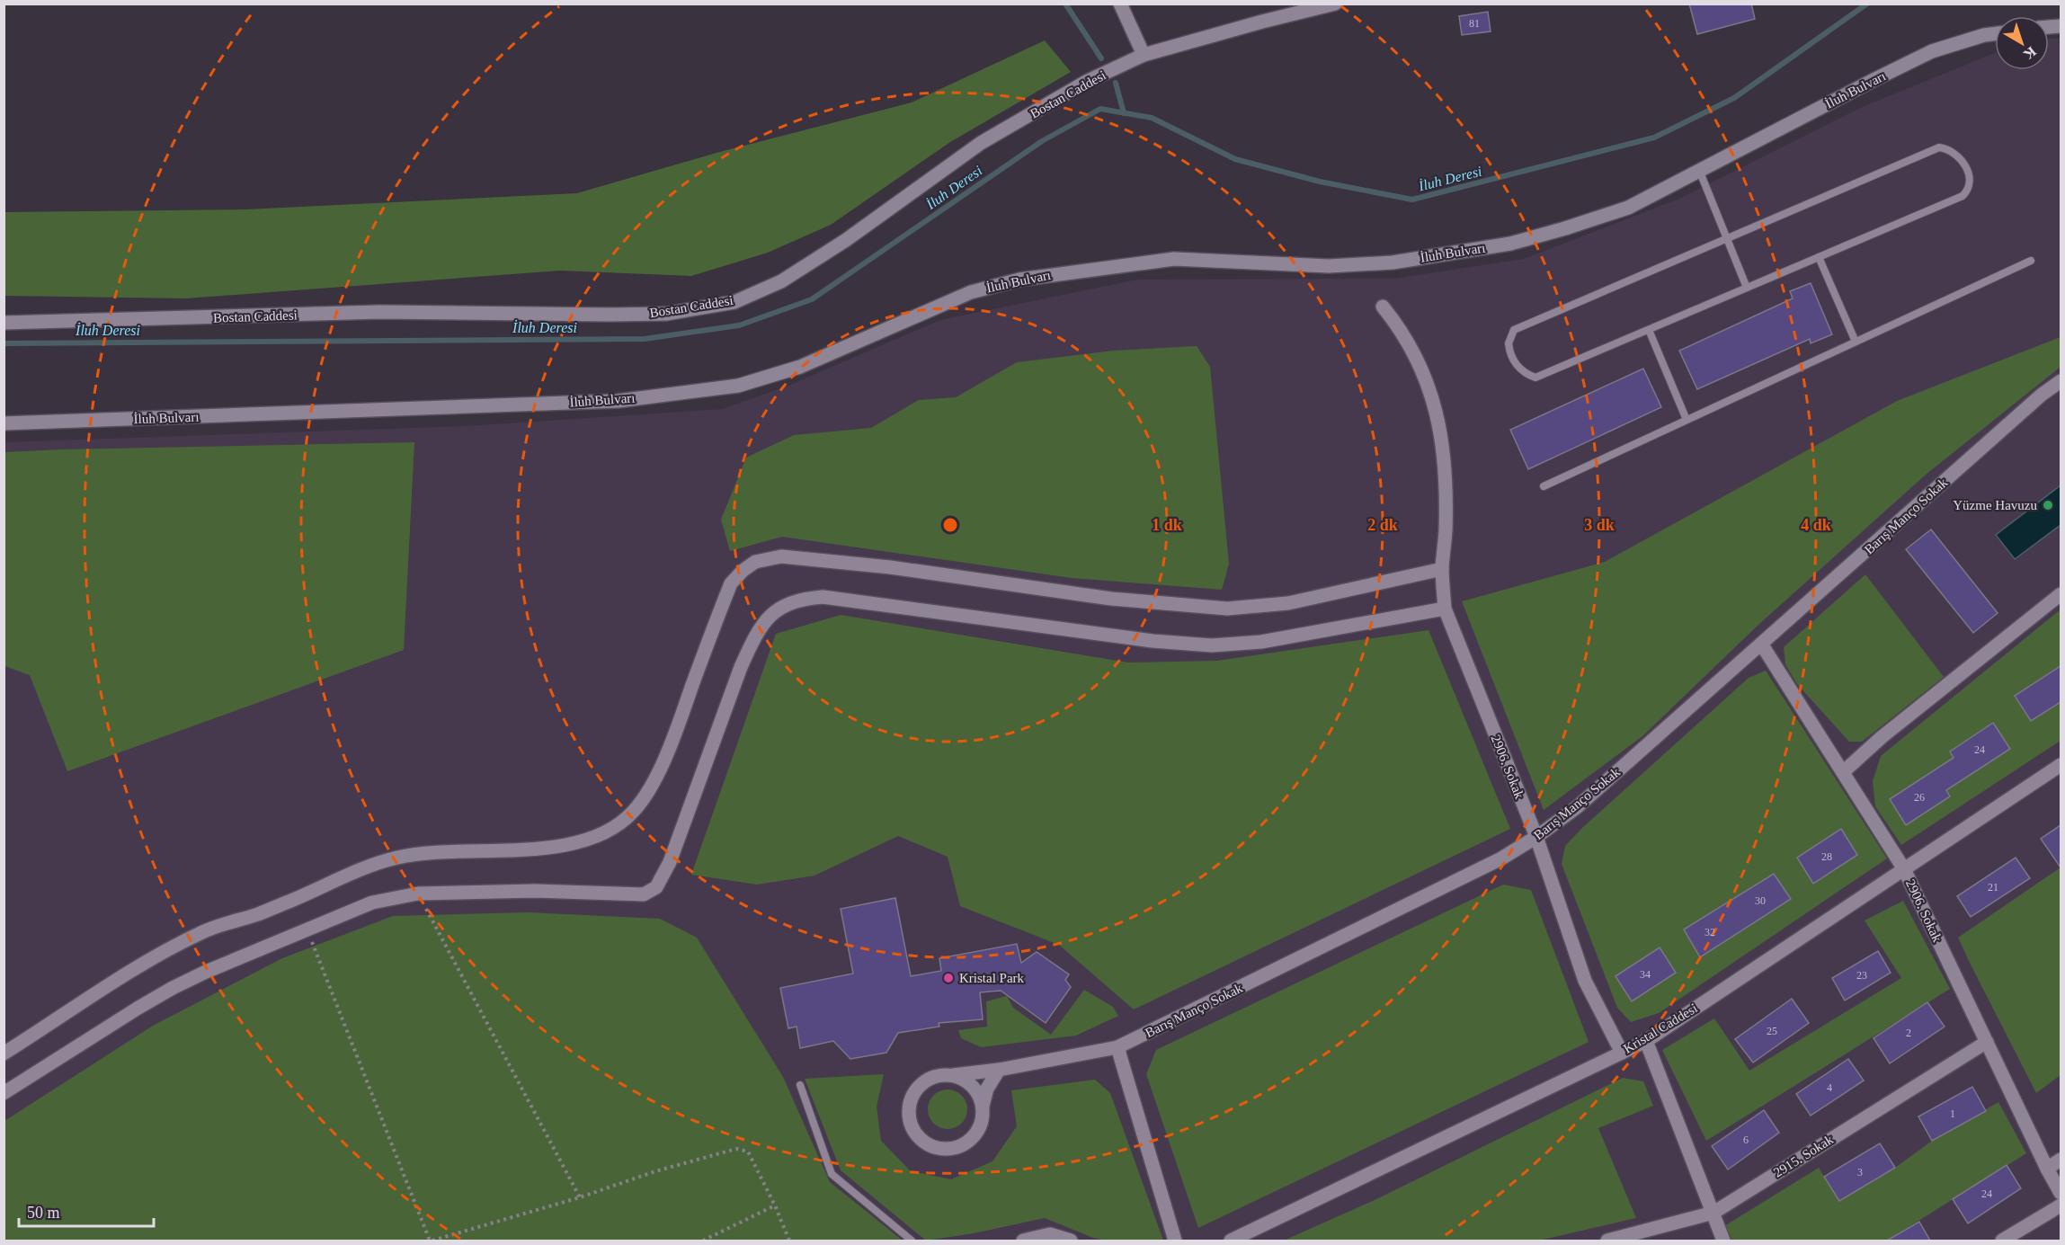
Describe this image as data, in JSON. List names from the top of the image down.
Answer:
{
  "streets": {
    "street": [
      "İluh Bulvarı",
      "Bostan Caddesi",
      "Barış Manço Sokak",
      "2906. Sokak",
      "Kristal Caddesi",
      "2915. Sokak"
    ]
  },
  "crossings": [
    ["Barış Manço Sokak", "2906. Sokak"],
    ["2906. Sokak", "Kristal Caddesi"],
    ["2906. Sokak", "2915. Sokak"]
  ],
  "water": ["İluh Deresi"],
  "places": ["Yüzme Havuzu", "Kristal Park"],
  "house_numbers": [
    "81",
    "24",
    "26",
    "28",
    "21",
    "30",
    "32",
    "34",
    "23",
    "25",
    "2",
    "4",
    "1",
    "6",
    "3",
    "24"
  ],
  "scale_bar": "50 m",
  "north": "bottom right",
  "rings": [
    "1 dk",
    "2 dk",
    "3 dk",
    "4 dk"
  ]
}
